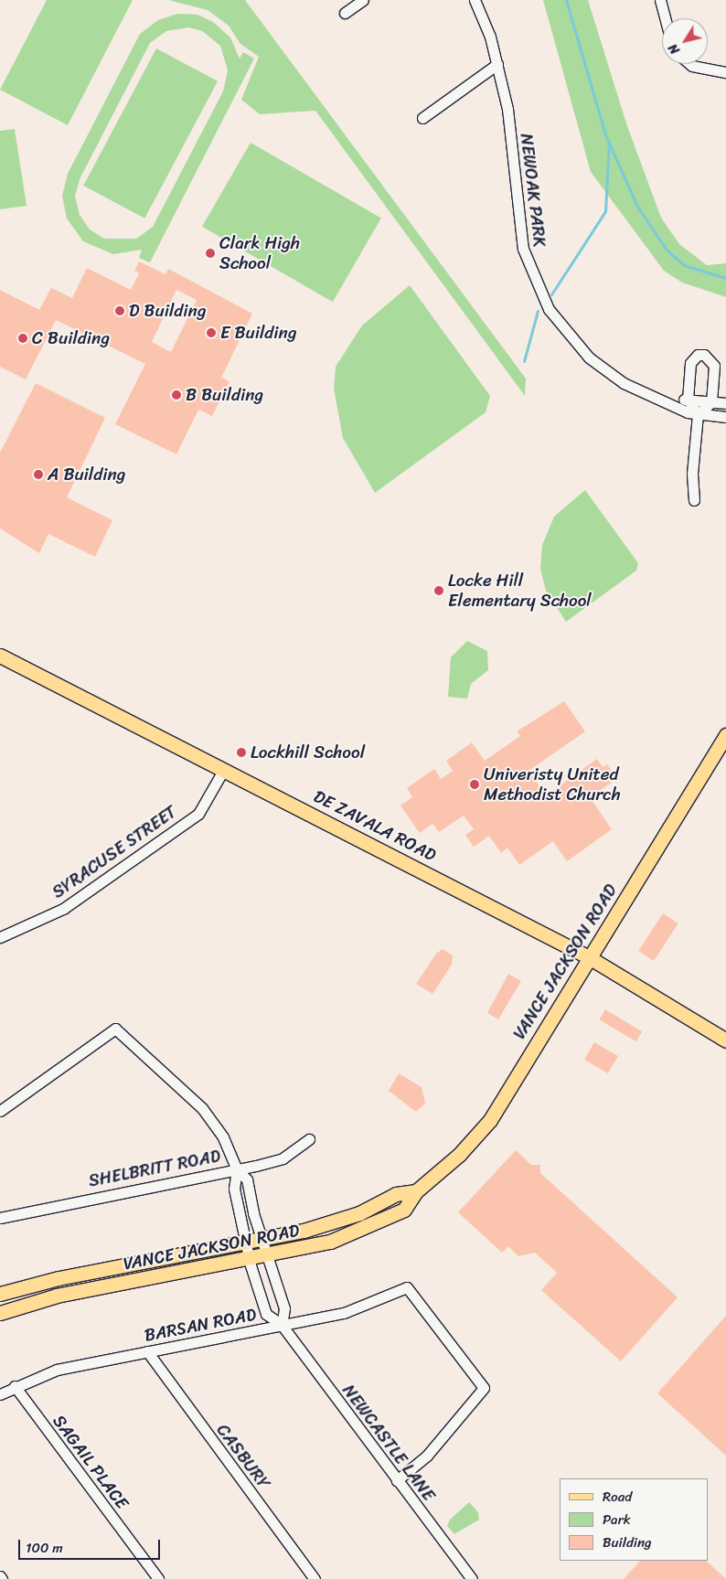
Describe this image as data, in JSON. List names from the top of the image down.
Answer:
{
  "streets": {
    "main road": ["DE ZAVALA ROAD", "VANCE JACKSON ROAD"],
    "street": [
      "NEWOAK PARK",
      "SYRACUSE STREET",
      "SHELBRITT ROAD",
      "BARSAN ROAD",
      "NEWCASTLE LANE",
      "CASBURY",
      "SAGAIL PLACE"
    ]
  },
  "crossings": [
    ["DE ZAVALA ROAD", "SYRACUSE STREET"],
    ["DE ZAVALA ROAD", "VANCE JACKSON ROAD"],
    ["VANCE JACKSON ROAD", "NEWCASTLE LANE"],
    ["SHELBRITT ROAD", "NEWCASTLE LANE"],
    ["BARSAN ROAD", "NEWCASTLE LANE"],
    ["BARSAN ROAD", "CASBURY"],
    ["BARSAN ROAD", "SAGAIL PLACE"]
  ],
  "places": [
    "Clark High School",
    "D Building",
    "E Building",
    "C Building",
    "B Building",
    "A Building",
    "Locke Hill Elementary School",
    "Lockhill School",
    "Univeristy United Methodist Church"
  ],
  "legend": ["Road", "Park", "Building"],
  "scale_bar": "100 m",
  "north": "bottom left"
}
